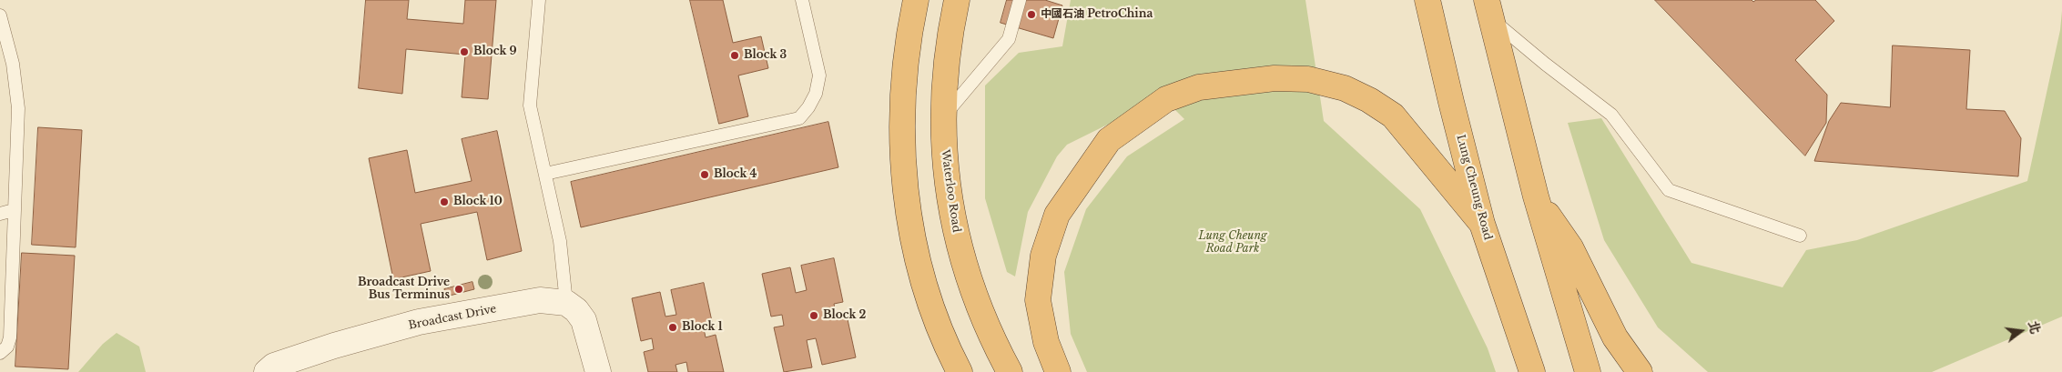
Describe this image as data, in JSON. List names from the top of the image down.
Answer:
{
  "streets": {
    "highway": ["Lung Cheung Road", "Waterloo Road"],
    "street": ["Broadcast Drive"]
  },
  "parks": ["Lung Cheung Road Park"],
  "places": [
    "中國石油 PetroChina",
    "Block 9",
    "Block 3",
    "Block 4",
    "Block 10",
    "Broadcast Drive Bus Terminus",
    "Block 2",
    "Block 1"
  ],
  "north": "right"
}
